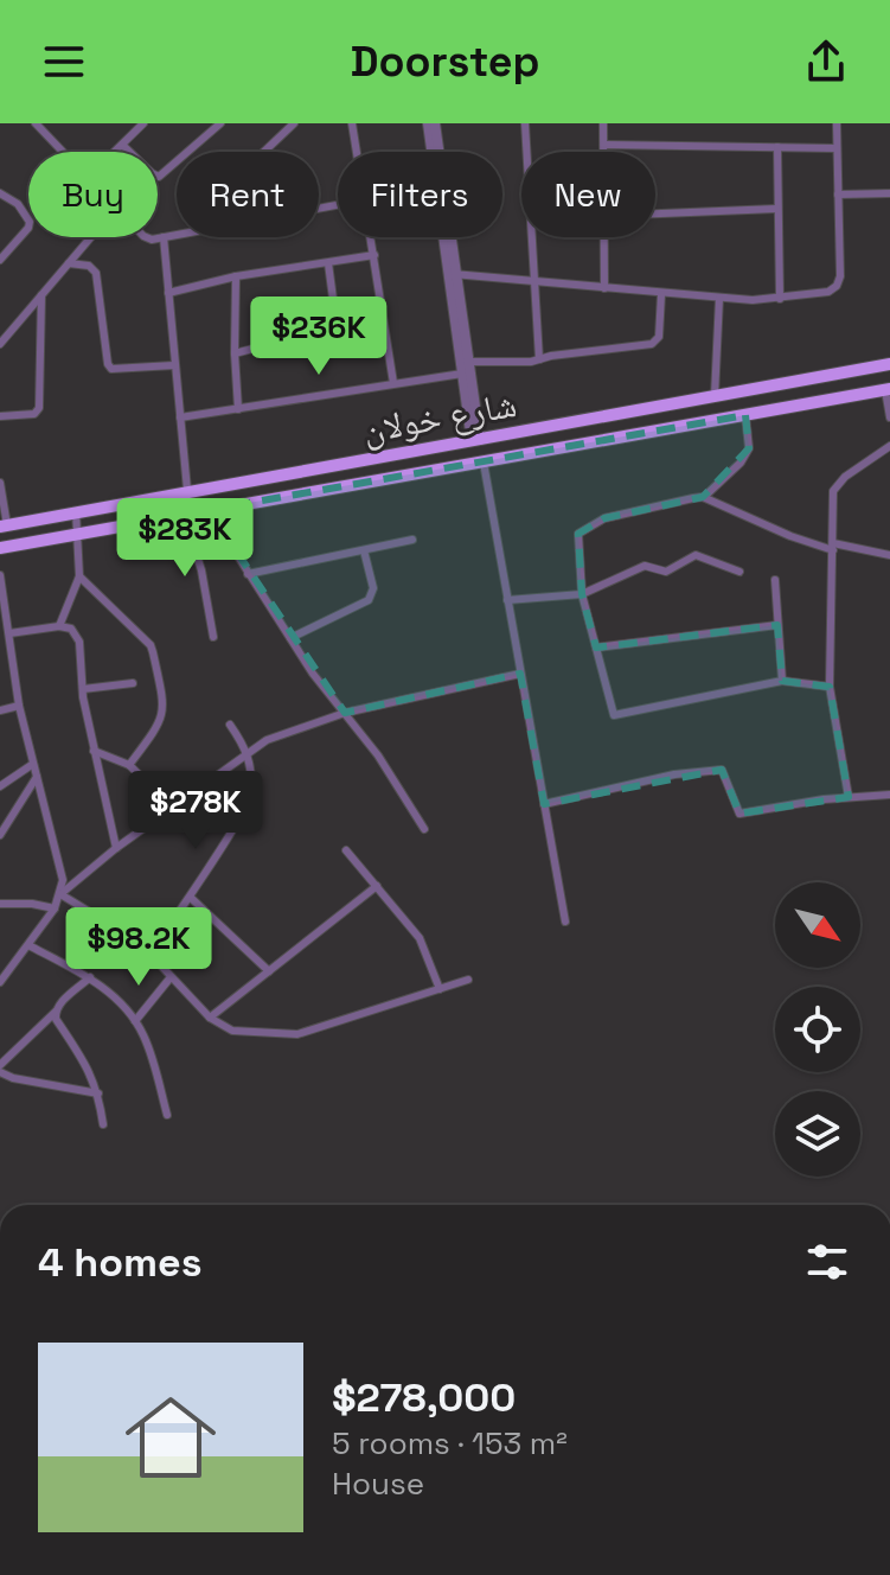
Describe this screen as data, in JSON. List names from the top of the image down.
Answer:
{
  "streets": {
    "main road": ["شارع خولان"]
  },
  "north": "bottom right",
  "page": {
    "header": "Doorstep",
    "chip": [
      "Buy",
      "Rent",
      "Filters",
      "New"
    ],
    "price": [
      "$236K",
      "$283K",
      "$278K",
      "$98.2K"
    ],
    "heading": "4 homes",
    "list": [
      {
        "name": "$278,000",
        "note": "5 rooms · 153 m² · House"
      }
    ]
  }
}
